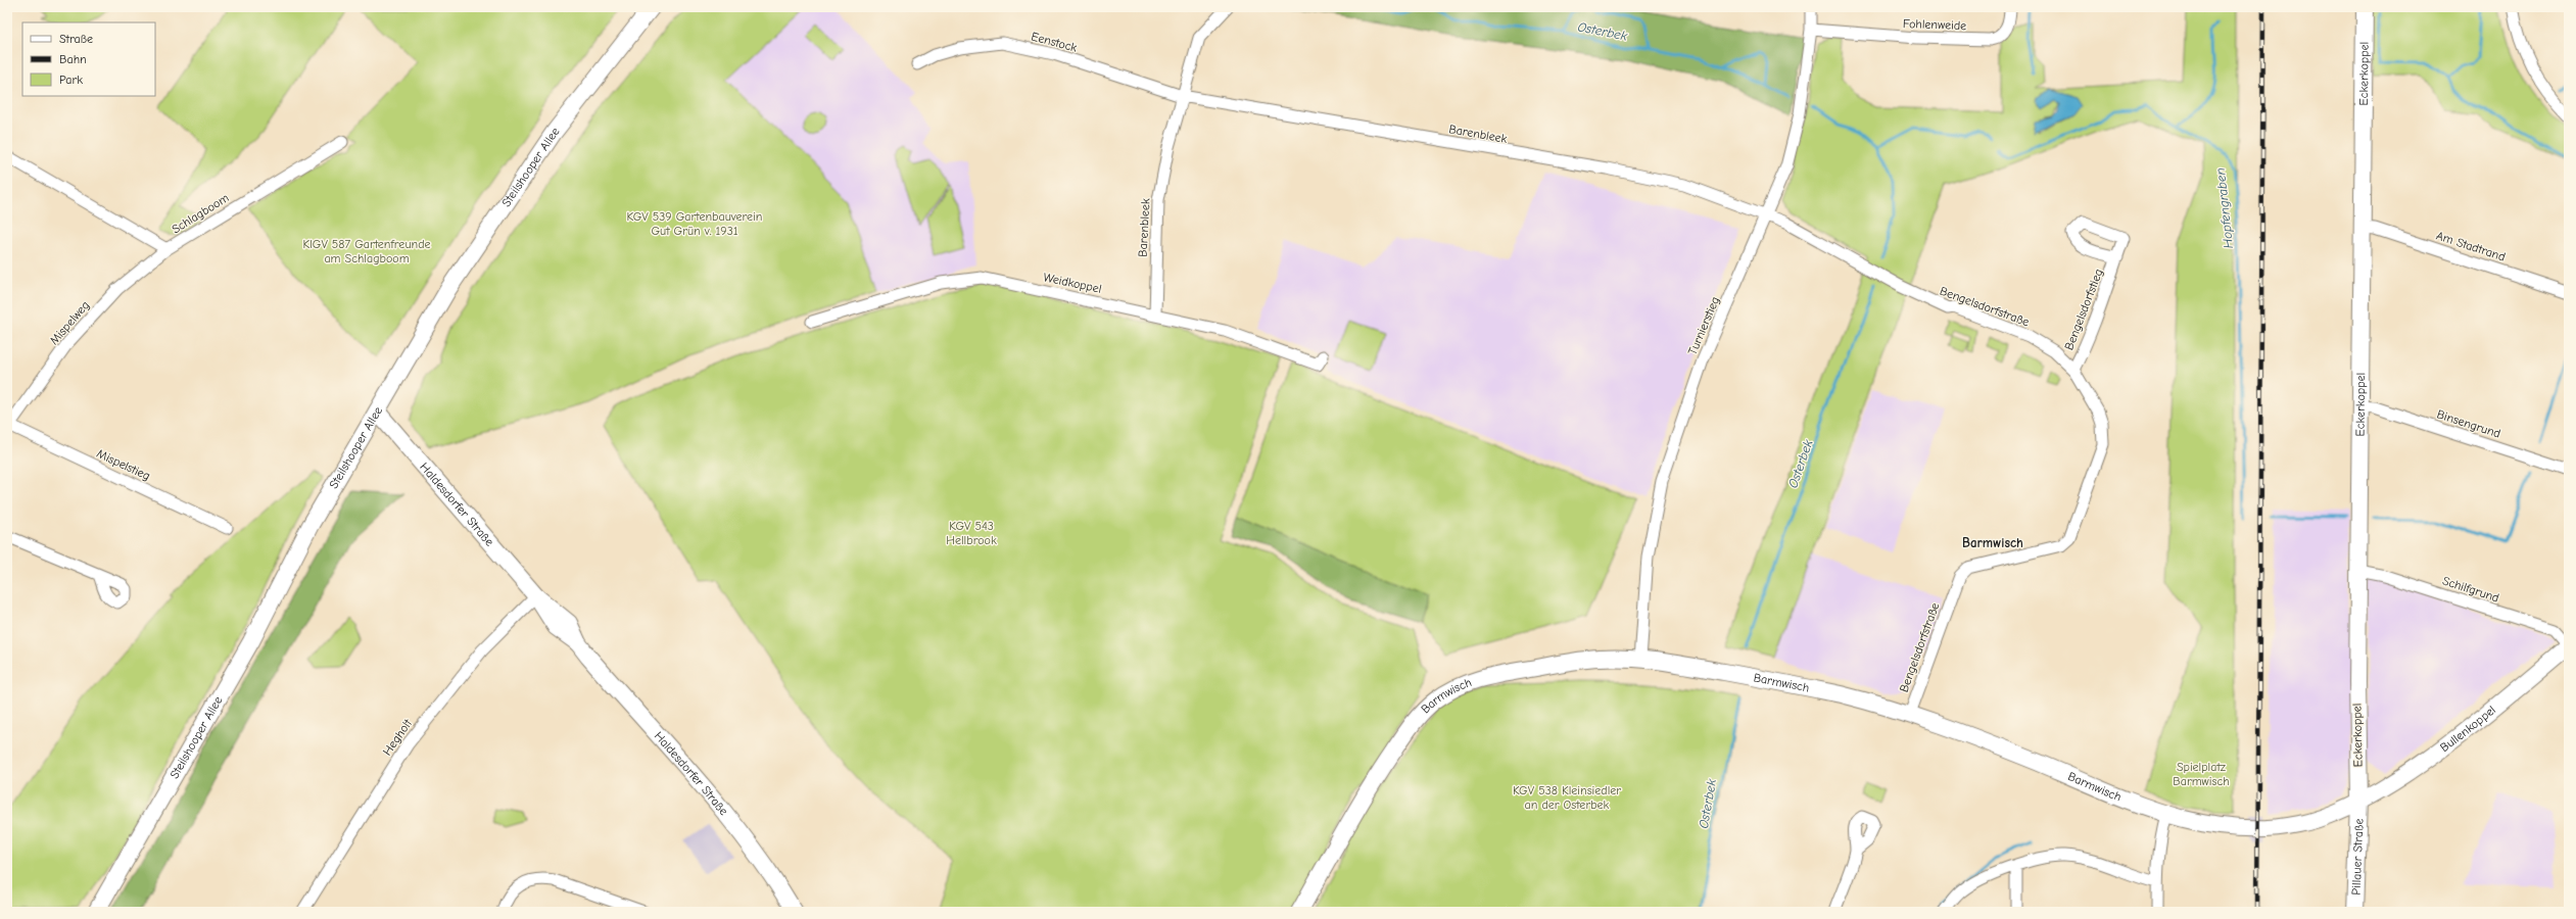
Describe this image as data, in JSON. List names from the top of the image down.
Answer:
{
  "streets": {
    "street": [
      "Fohlenweide",
      "Eenstock",
      "Eckerkoppel",
      "Barenbleek",
      "Steilshooper Allee",
      "Schlagboom",
      "Am Stadtrand",
      "Weidkoppel",
      "Bengelsdorfstraße",
      "Bengelsdorfstieg",
      "Mispelweg",
      "Turnierstieg",
      "Binsengrund",
      "Mispelstieg",
      "Haldesdorfer Straße",
      "Schilfgrund",
      "Barmwisch",
      "Bullenkoppel",
      "Hegholt",
      "Pillauer Straße"
    ]
  },
  "crossings": [
    ["Fohlenweide", "Turnierstieg"],
    ["Eenstock", "Barenbleek"],
    ["Eckerkoppel", "Am Stadtrand"],
    ["Eckerkoppel", "Binsengrund"],
    ["Eckerkoppel", "Schilfgrund"],
    ["Eckerkoppel", "Barmwisch"],
    ["Eckerkoppel", "Bullenkoppel"],
    ["Eckerkoppel", "Pillauer Straße"],
    ["Barenbleek", "Weidkoppel"],
    ["Barenbleek", "Bengelsdorfstraße"],
    ["Barenbleek", "Turnierstieg"],
    ["Steilshooper Allee", "Haldesdorfer Straße"],
    ["Schlagboom", "Mispelweg"],
    ["Bengelsdorfstraße", "Bengelsdorfstieg"],
    ["Bengelsdorfstraße", "Turnierstieg"],
    ["Bengelsdorfstraße", "Barmwisch"],
    ["Mispelweg", "Mispelstieg"],
    ["Turnierstieg", "Barmwisch"],
    ["Haldesdorfer Straße", "Hegholt"],
    ["Schilfgrund", "Bullenkoppel"],
    ["Barmwisch", "Bullenkoppel"],
    ["Barmwisch", "Pillauer Straße"],
    ["Bullenkoppel", "Pillauer Straße"]
  ],
  "districts": ["Barmwisch"],
  "water": ["Osterbek", "Hopfengraben"],
  "parks": [
    "KGV 539 Gartenbauverein Gut Grün v. 1931",
    "KlGV 587 Gartenfreunde am Schlagboom",
    "KGV 543 Hellbrook",
    "Spielplatz Barmwisch",
    "KGV 538 Kleinsiedler an der Osterbek"
  ],
  "legend": ["Straße", "Bahn", "Park"]
}
